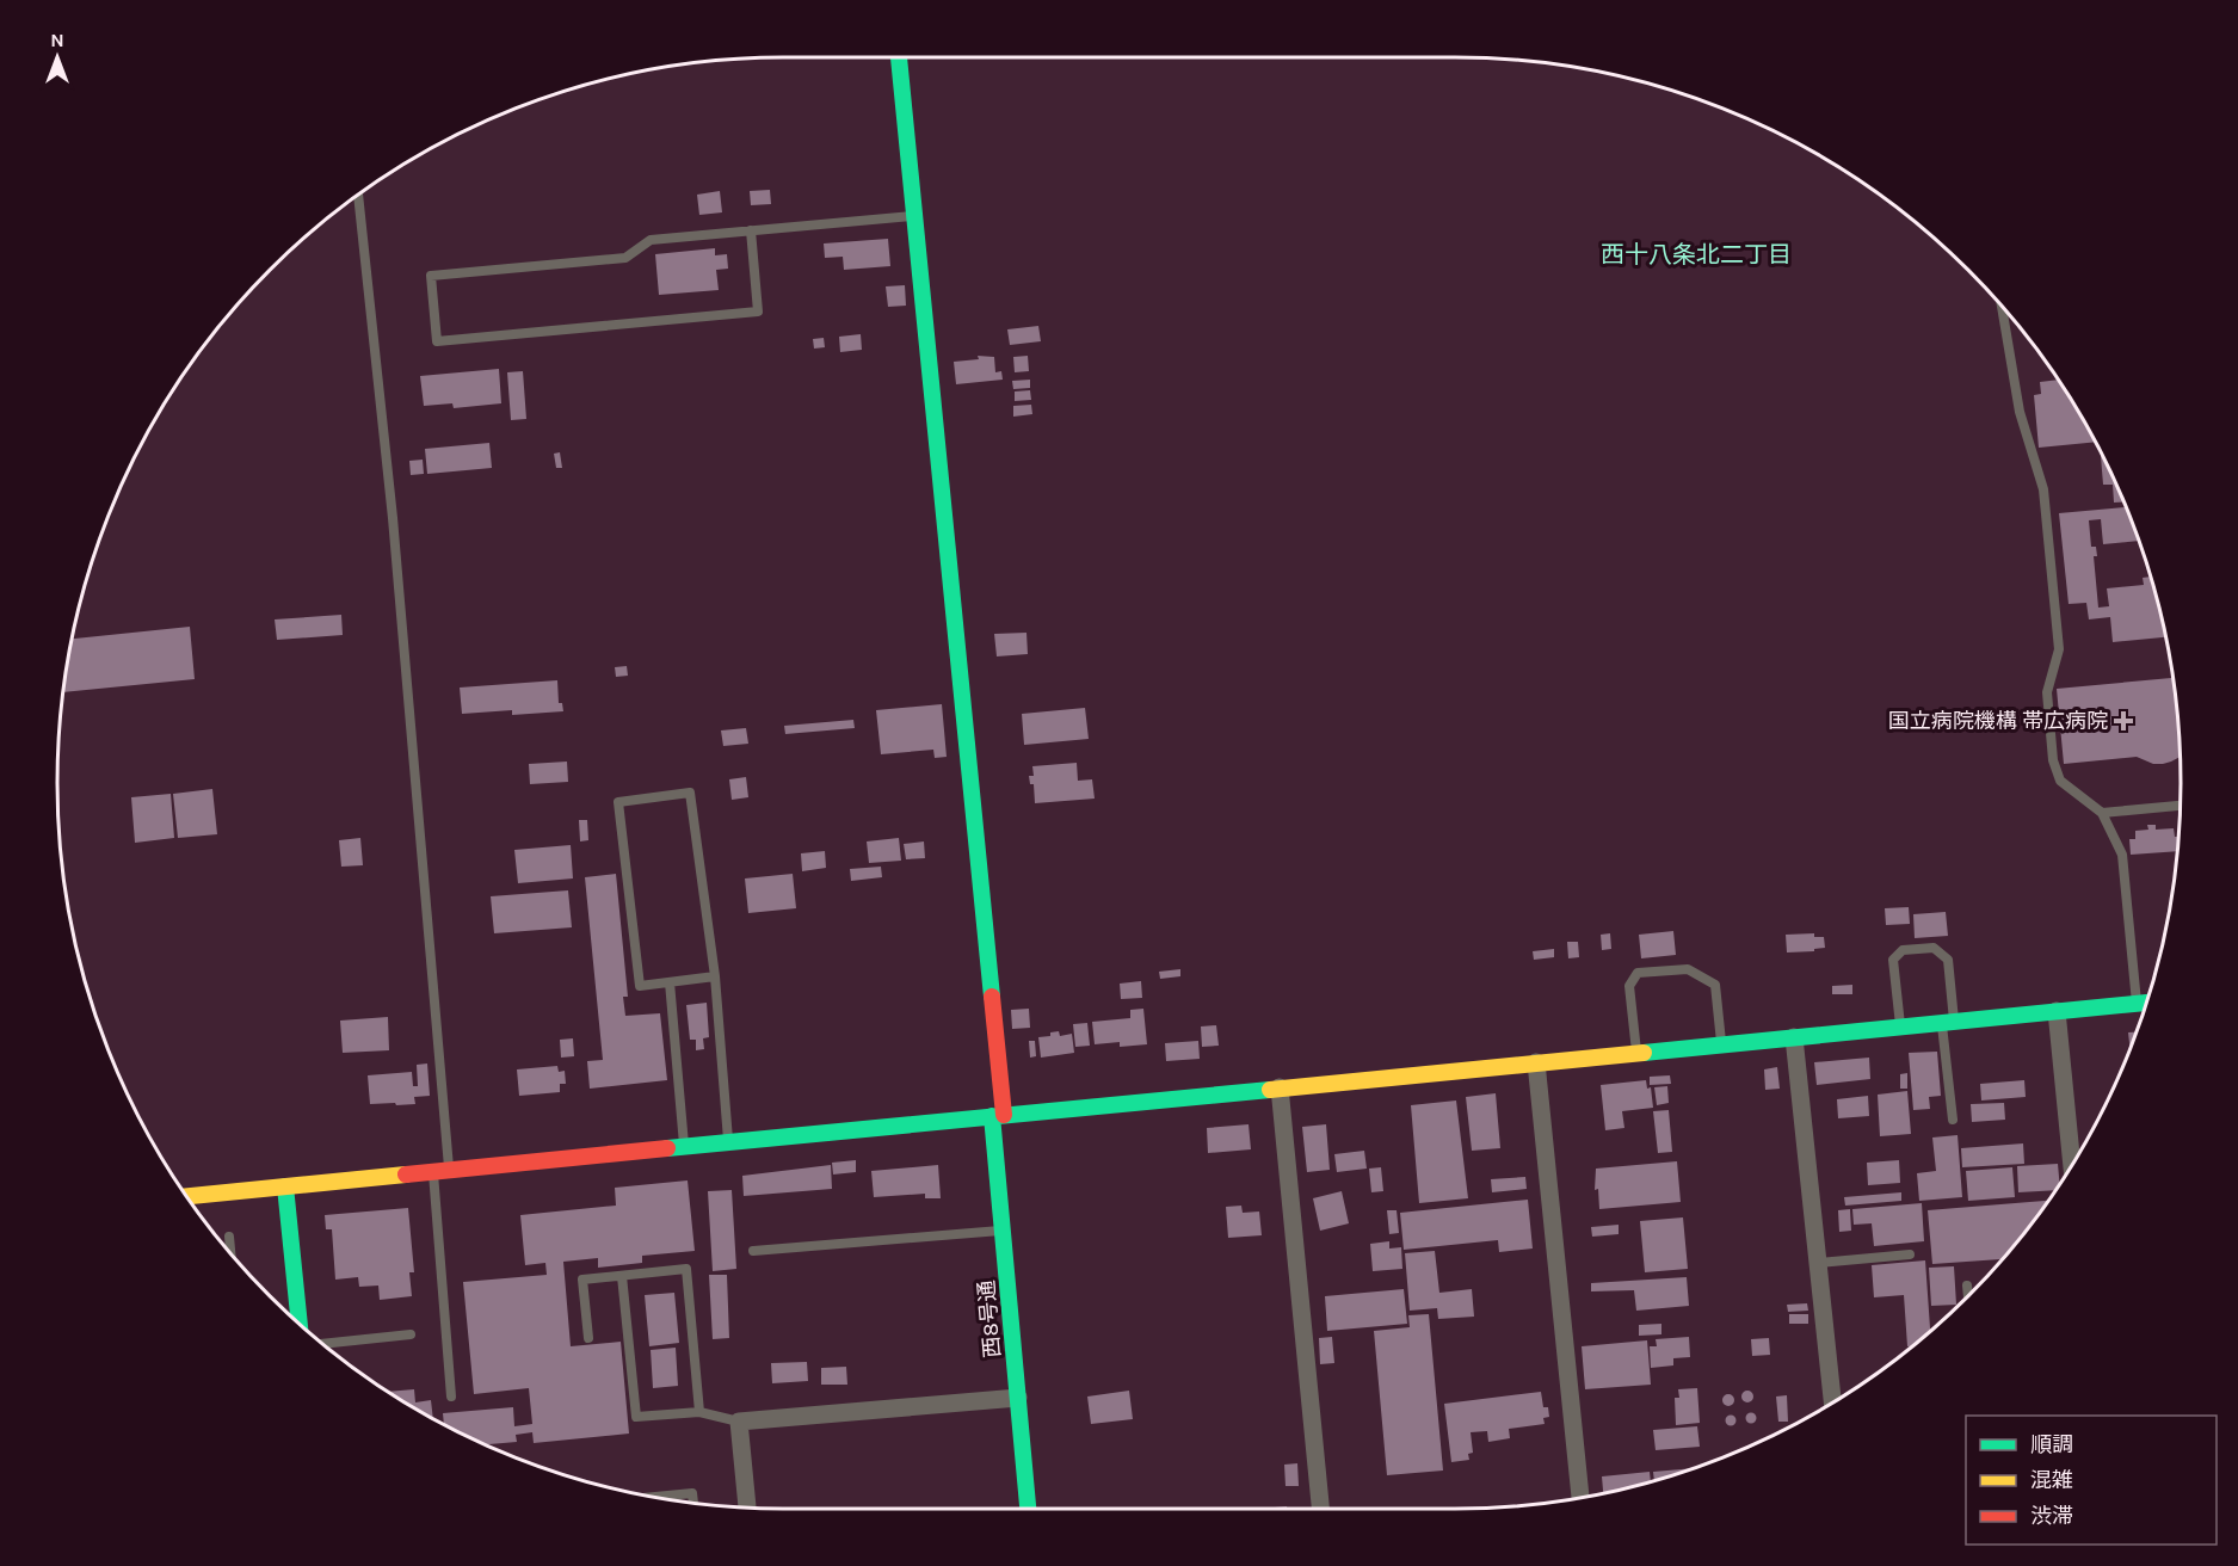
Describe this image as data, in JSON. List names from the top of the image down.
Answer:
{
  "streets": {
    "street": ["西8号通"]
  },
  "districts": ["西十八条北二丁目"],
  "places": {
    "health": ["国立病院機構 帯広病院"]
  },
  "legend": ["順調", "混雑", "渋滞"],
  "north": "top"
}
